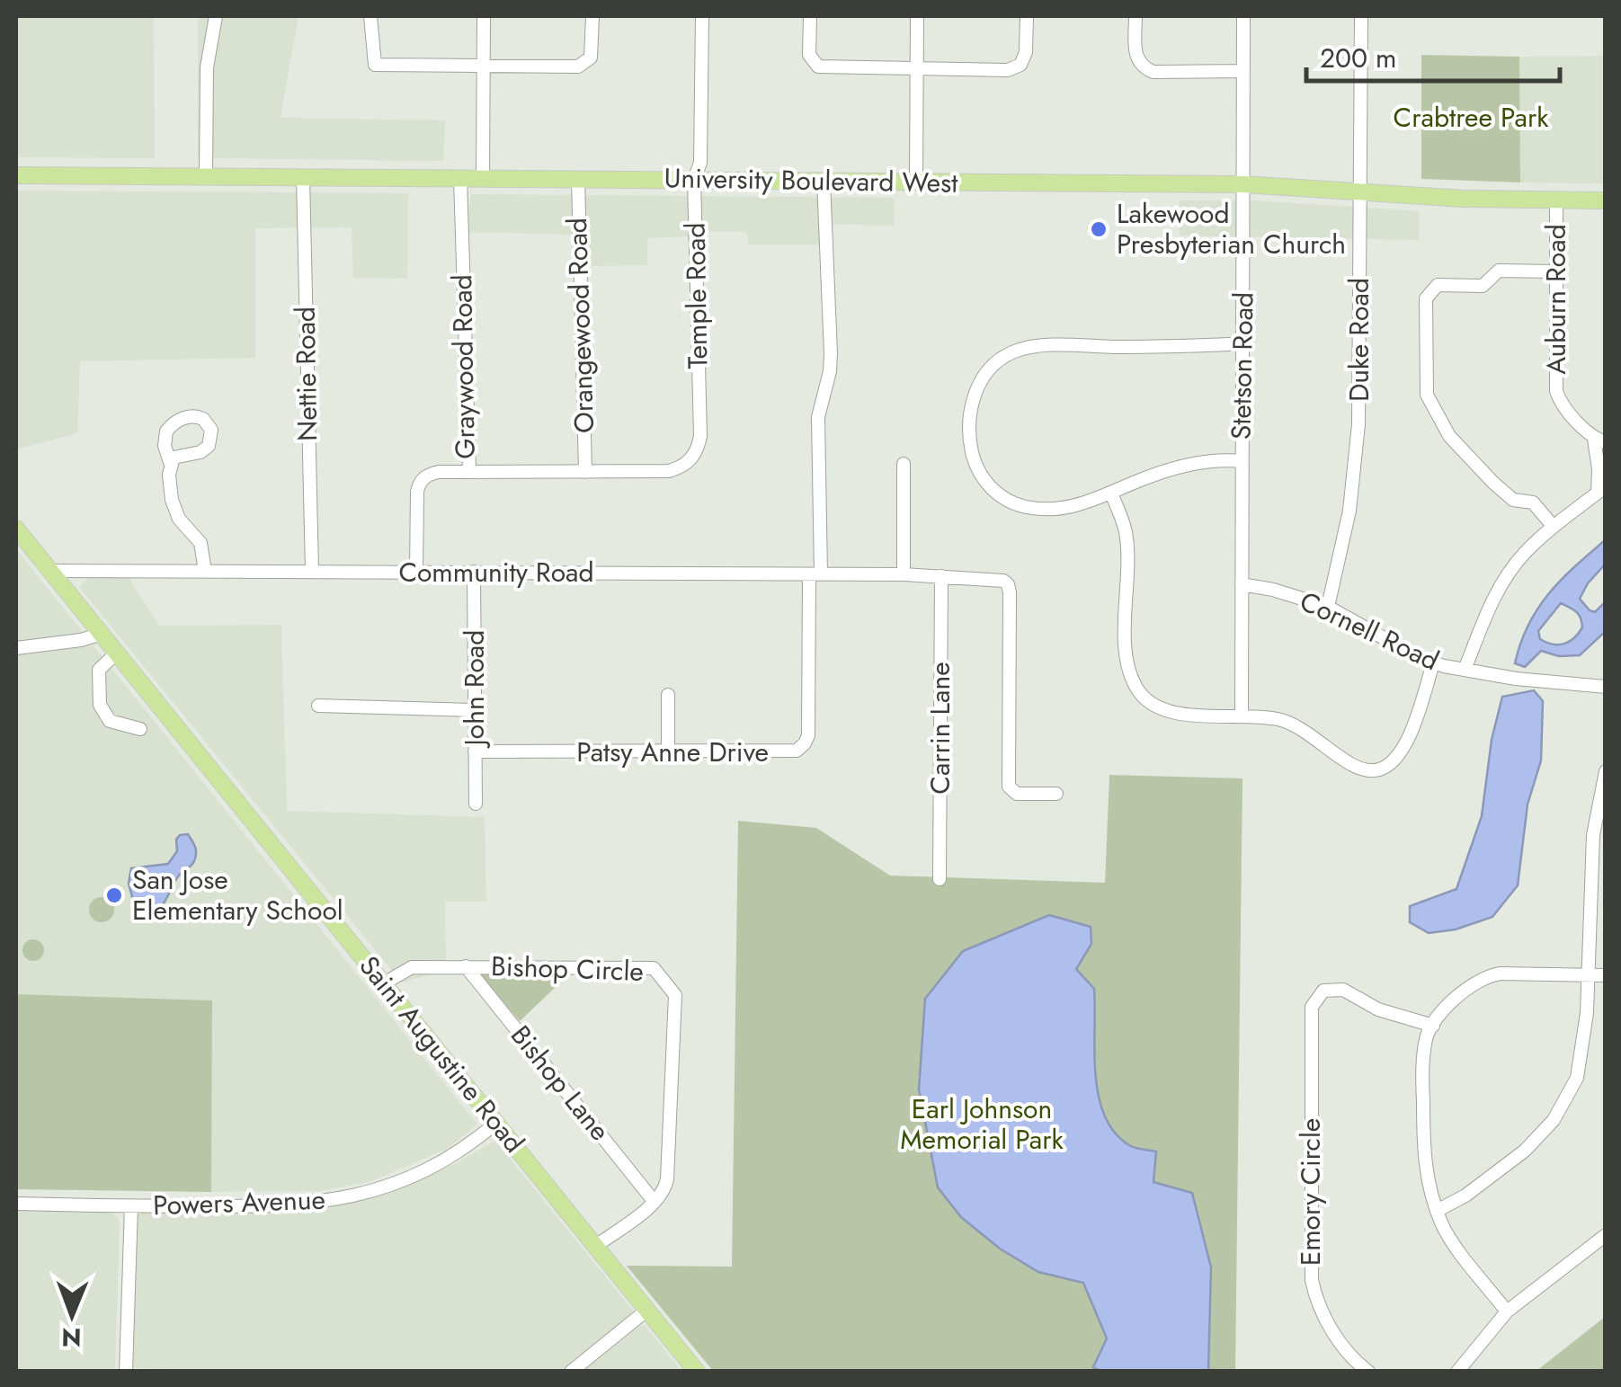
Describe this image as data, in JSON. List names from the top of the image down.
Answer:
{
  "streets": {
    "main road": ["University Boulevard West", "Saint Augustine Road"],
    "street": [
      "Temple Road",
      "Auburn Road",
      "Orangewood Road",
      "Duke Road",
      "Stetson Road",
      "Graywood Road",
      "Nettie Road",
      "Community Road",
      "Cornell Road",
      "John Road",
      "Carrin Lane",
      "Patsy Anne Drive",
      "Bishop Circle",
      "Bishop Lane",
      "Emory Circle",
      "Powers Avenue"
    ]
  },
  "crossings": [
    ["University Boulevard West", "Temple Road"],
    ["University Boulevard West", "Auburn Road"],
    ["University Boulevard West", "Orangewood Road"],
    ["University Boulevard West", "Duke Road"],
    ["University Boulevard West", "Stetson Road"],
    ["University Boulevard West", "Graywood Road"],
    ["University Boulevard West", "Nettie Road"],
    ["University Boulevard West", "Patsy Anne Drive"],
    ["Temple Road", "Orangewood Road"],
    ["Duke Road", "Cornell Road"],
    ["Stetson Road", "Cornell Road"],
    ["Graywood Road", "Community Road"],
    ["Nettie Road", "Community Road"],
    ["Community Road", "John Road"],
    ["Community Road", "Carrin Lane"],
    ["Community Road", "Patsy Anne Drive"],
    ["Community Road", "Saint Augustine Road"],
    ["John Road", "Patsy Anne Drive"],
    ["Bishop Circle", "Saint Augustine Road"],
    ["Bishop Circle", "Bishop Lane"],
    ["Saint Augustine Road", "Powers Avenue"]
  ],
  "parks": ["Crabtree Park", "Earl Johnson Memorial Park"],
  "places": ["Lakewood Presbyterian Church", "San Jose Elementary School"],
  "scale_bar": "200 m",
  "north": "bottom"
}
